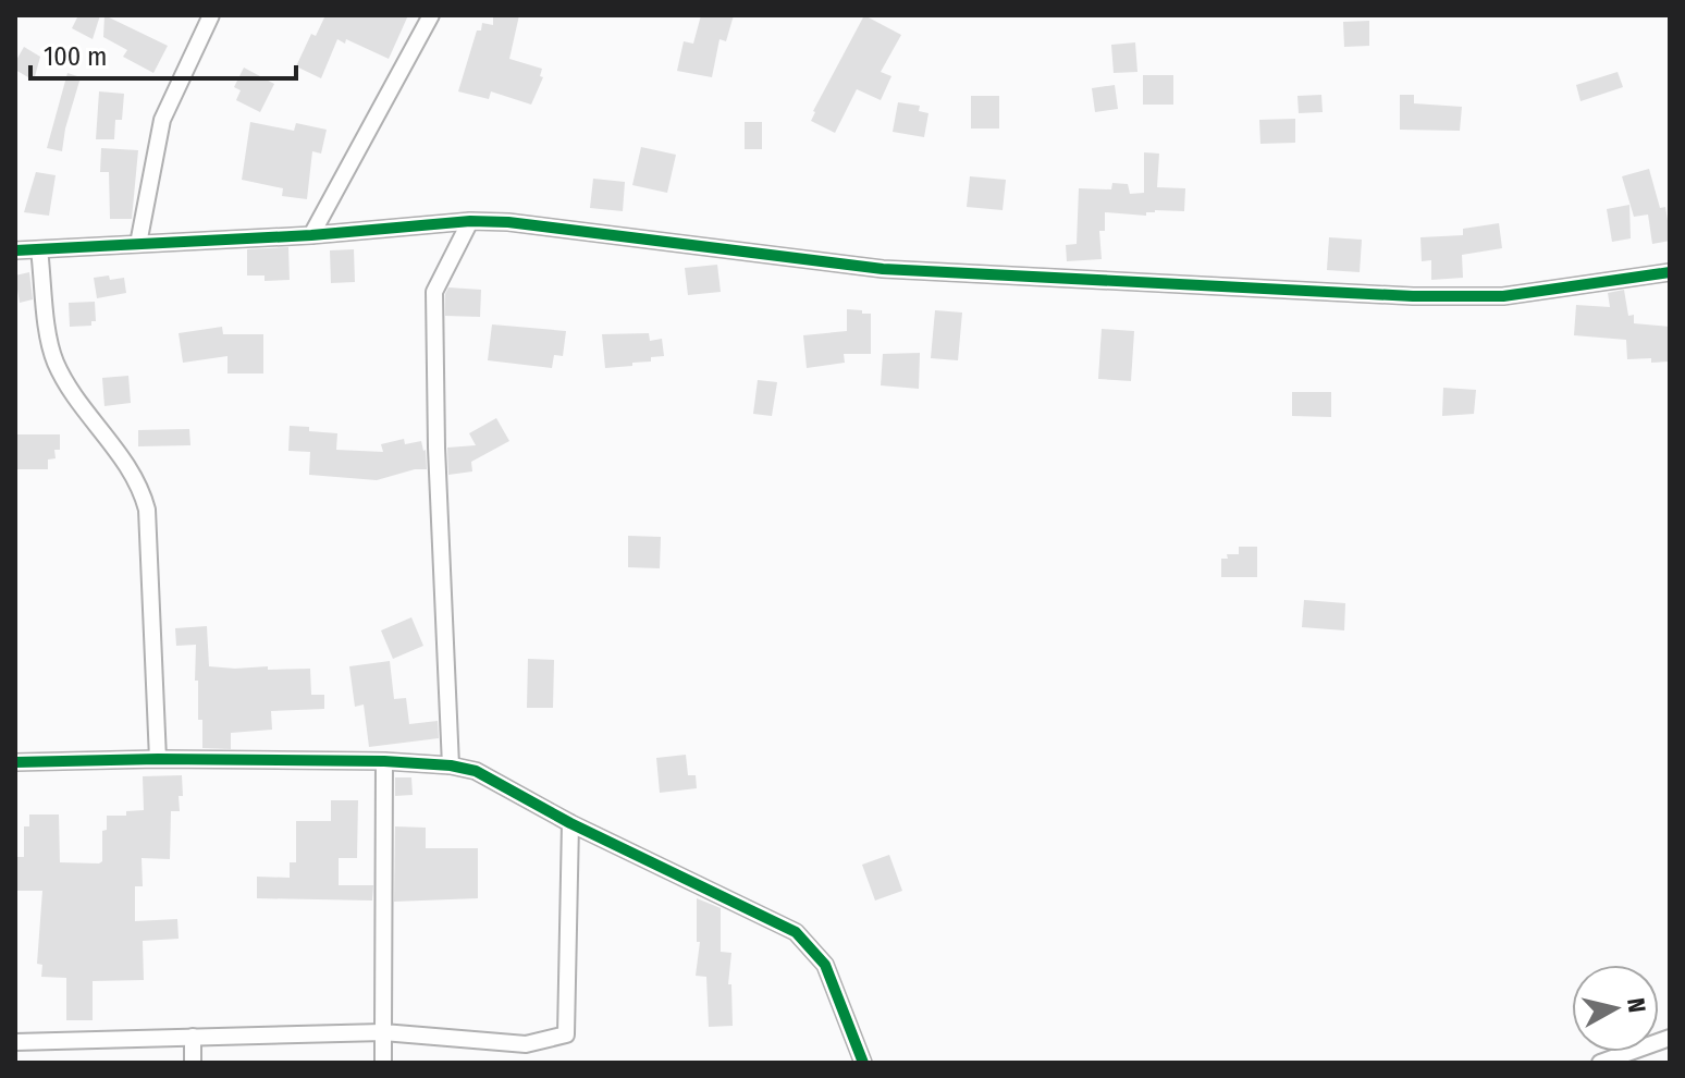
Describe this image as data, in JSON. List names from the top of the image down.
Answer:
{
  "scale_bar": "100 m",
  "north": "right"
}
